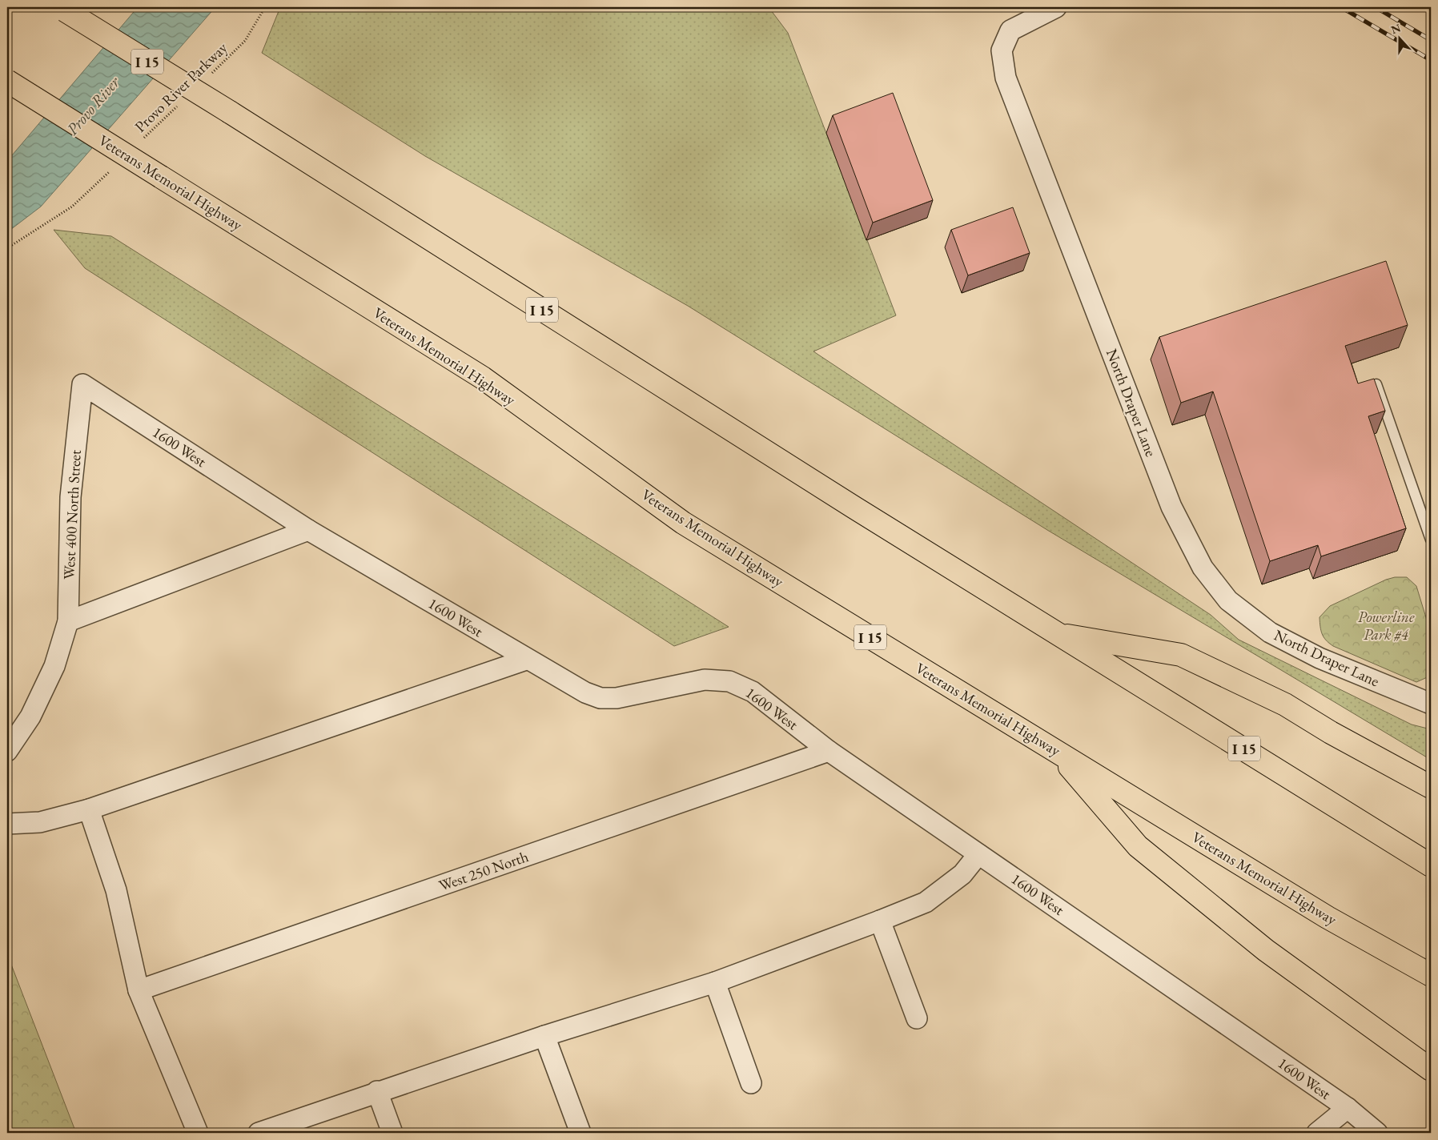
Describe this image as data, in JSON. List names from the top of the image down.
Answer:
{
  "streets": {
    "highway": ["I 15", "Veterans Memorial Highway"],
    "street": [
      "North Draper Lane",
      "1600 West",
      "West 400 North Street",
      "West 250 North"
    ],
    "path": ["Provo River Parkway"]
  },
  "crossings": [
    ["1600 West", "West 400 North Street"],
    ["1600 West", "West 250 North"]
  ],
  "water": ["Provo River"],
  "parks": ["Powerline Park #4"],
  "north": "top"
}
